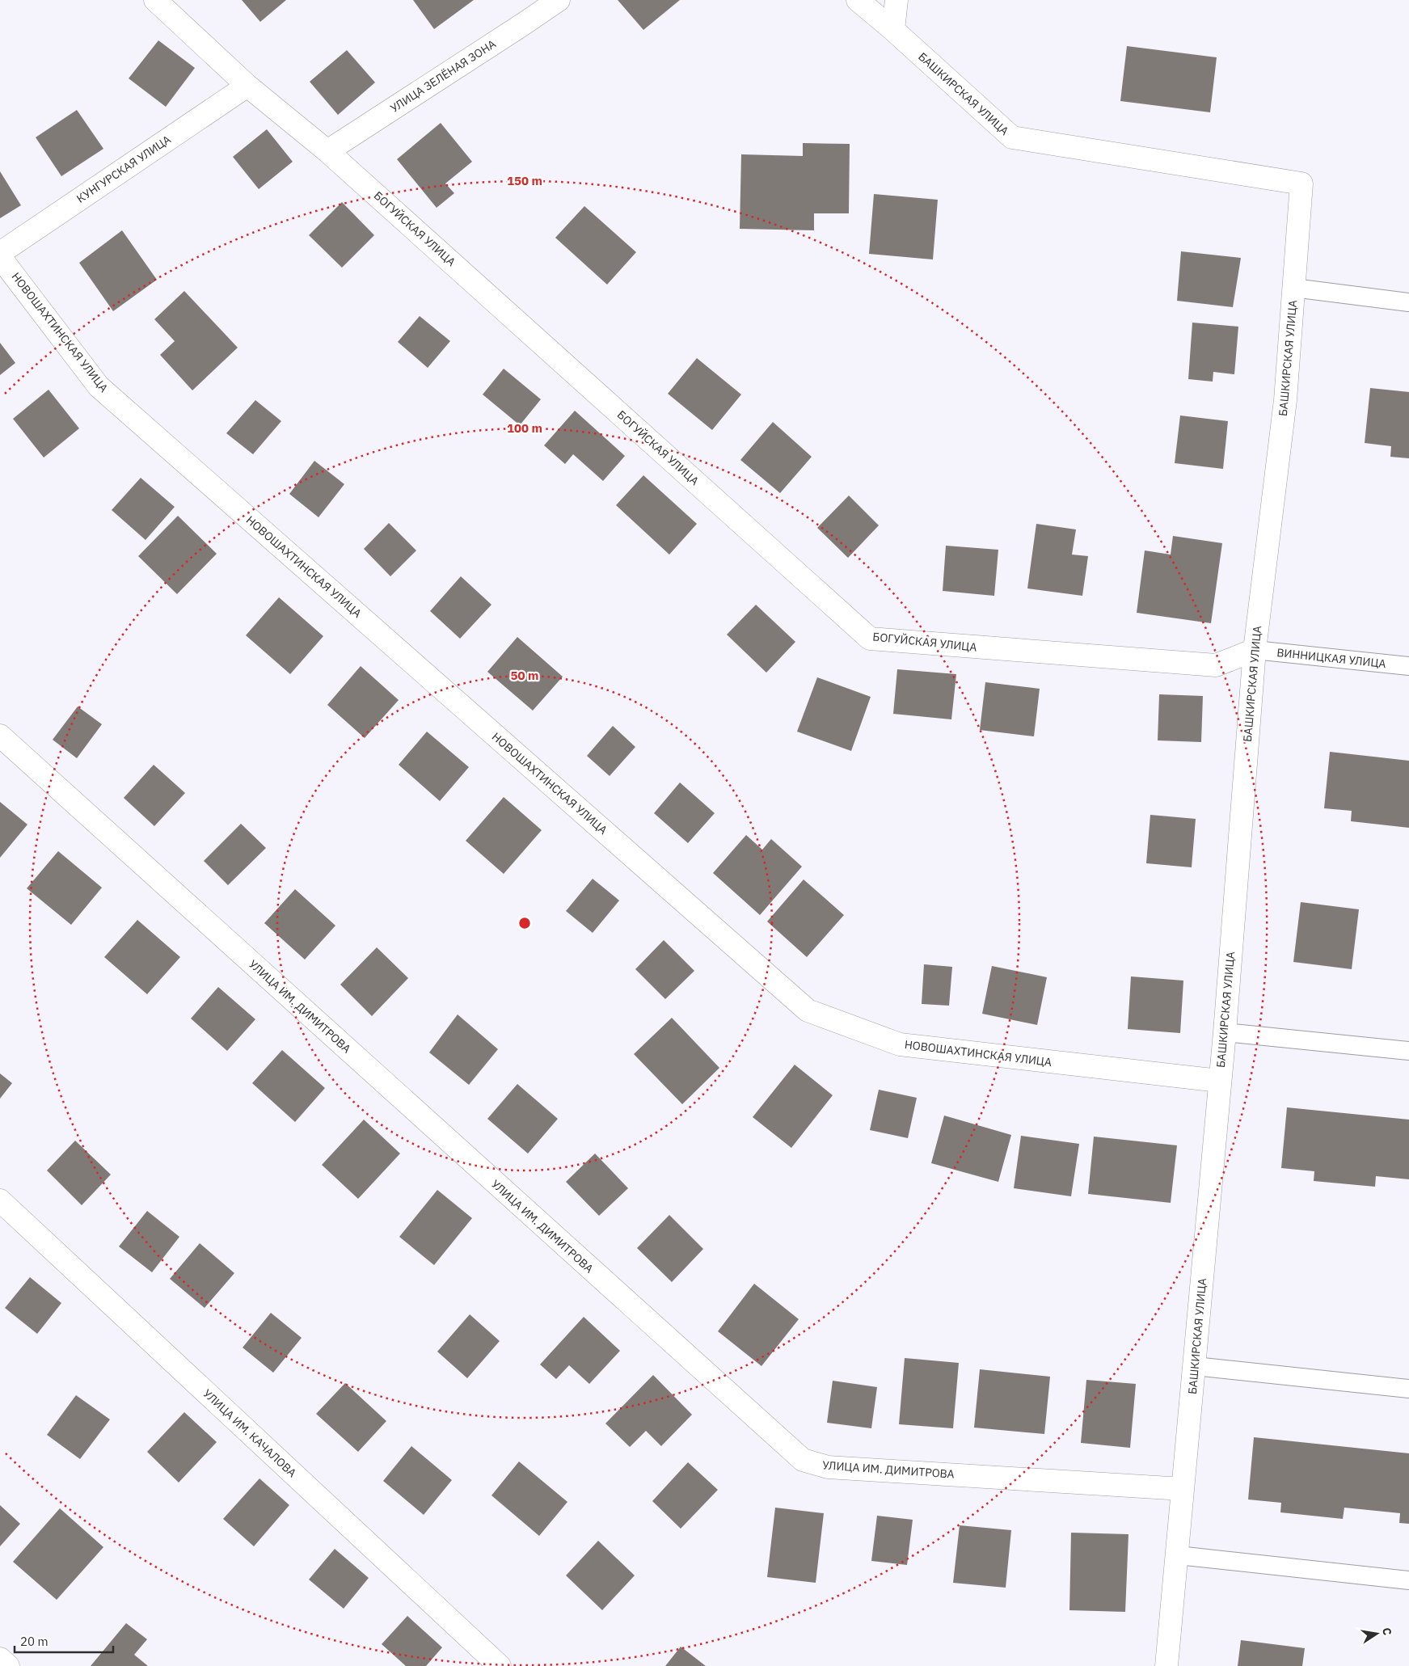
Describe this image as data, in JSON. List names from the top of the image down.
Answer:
{
  "streets": {
    "street": [
      "УЛИЦА ЗЕЛЁНАЯ ЗОНА",
      "БАШКИРСКАЯ УЛИЦА",
      "КУНГУРСКАЯ УЛИЦА",
      "БОГУЙСКАЯ УЛИЦА",
      "НОВОШАХТИНСКАЯ УЛИЦА",
      "УЛИЦА ИМ. ДИМИТРОВА",
      "УЛИЦА ИМ. КАЧАЛОВА"
    ],
    "lane": ["ВИННИЦКАЯ УЛИЦА"]
  },
  "crossings": [
    ["УЛИЦА ЗЕЛЁНАЯ ЗОНА", "БОГУЙСКАЯ УЛИЦА"],
    ["БАШКИРСКАЯ УЛИЦА", "БОГУЙСКАЯ УЛИЦА"],
    ["БАШКИРСКАЯ УЛИЦА", "НОВОШАХТИНСКАЯ УЛИЦА"],
    ["БАШКИРСКАЯ УЛИЦА", "ВИННИЦКАЯ УЛИЦА"],
    ["БАШКИРСКАЯ УЛИЦА", "УЛИЦА ИМ. ДИМИТРОВА"],
    ["КУНГУРСКАЯ УЛИЦА", "БОГУЙСКАЯ УЛИЦА"],
    ["БОГУЙСКАЯ УЛИЦА", "ВИННИЦКАЯ УЛИЦА"]
  ],
  "scale_bar": "20 m",
  "north": "right",
  "rings": ["150 m", "100 m", "50 m"]
}
